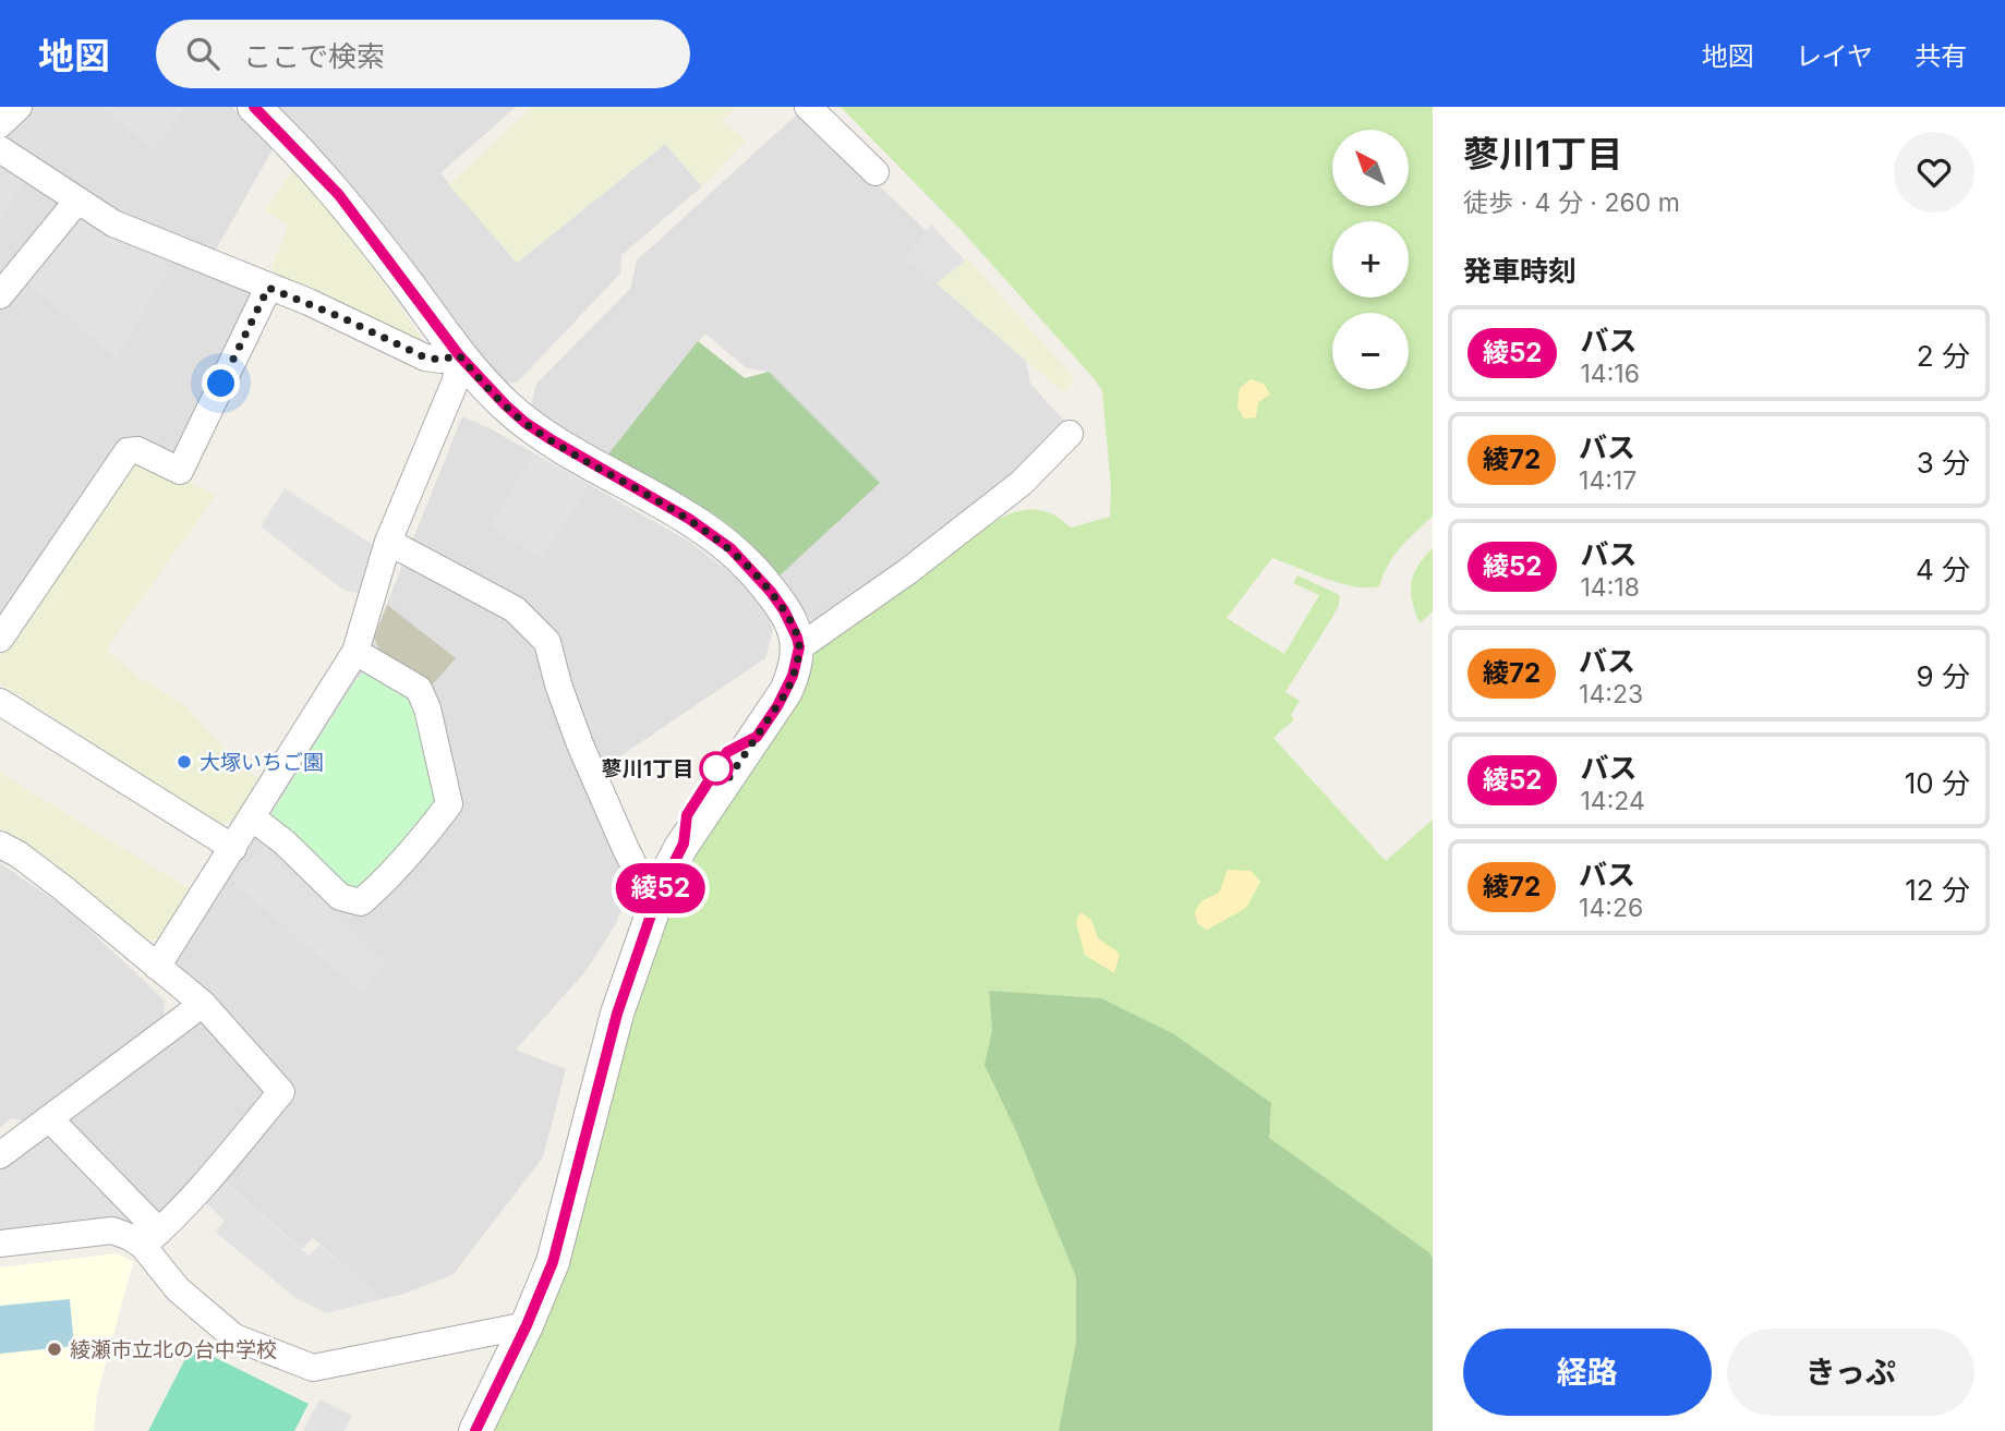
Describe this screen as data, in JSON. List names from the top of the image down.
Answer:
{
  "places": ["大塚いちご園", "蓼川1丁目", "綾瀬市立北の台中学校"],
  "lines": ["bus line 綾52"],
  "north": "top left",
  "page": {
    "header": "地図",
    "search": "ここで検索",
    "nav": ["地図", "レイヤ", "共有"],
    "on_map": "綾52",
    "heading": [
      ["蓼川1丁目", "徒歩 · 4 分 · 260 m"],
      "発車時刻"
    ],
    "map_buttons": ["+", "−"],
    "list": [
      {
        "mark": "綾52",
        "name": "バス",
        "note": "14:16",
        "value": "2 分"
      },
      {
        "mark": "綾72",
        "name": "バス",
        "note": "14:17",
        "value": "3 分"
      },
      {
        "mark": "綾52",
        "name": "バス",
        "note": "14:18",
        "value": "4 分"
      },
      {
        "mark": "綾72",
        "name": "バス",
        "note": "14:23",
        "value": "9 分"
      },
      {
        "mark": "綾52",
        "name": "バス",
        "note": "14:24",
        "value": "10 分"
      },
      {
        "mark": "綾72",
        "name": "バス",
        "note": "14:26",
        "value": "12 分"
      }
    ],
    "buttons": ["経路", "きっぷ"]
  }
}
